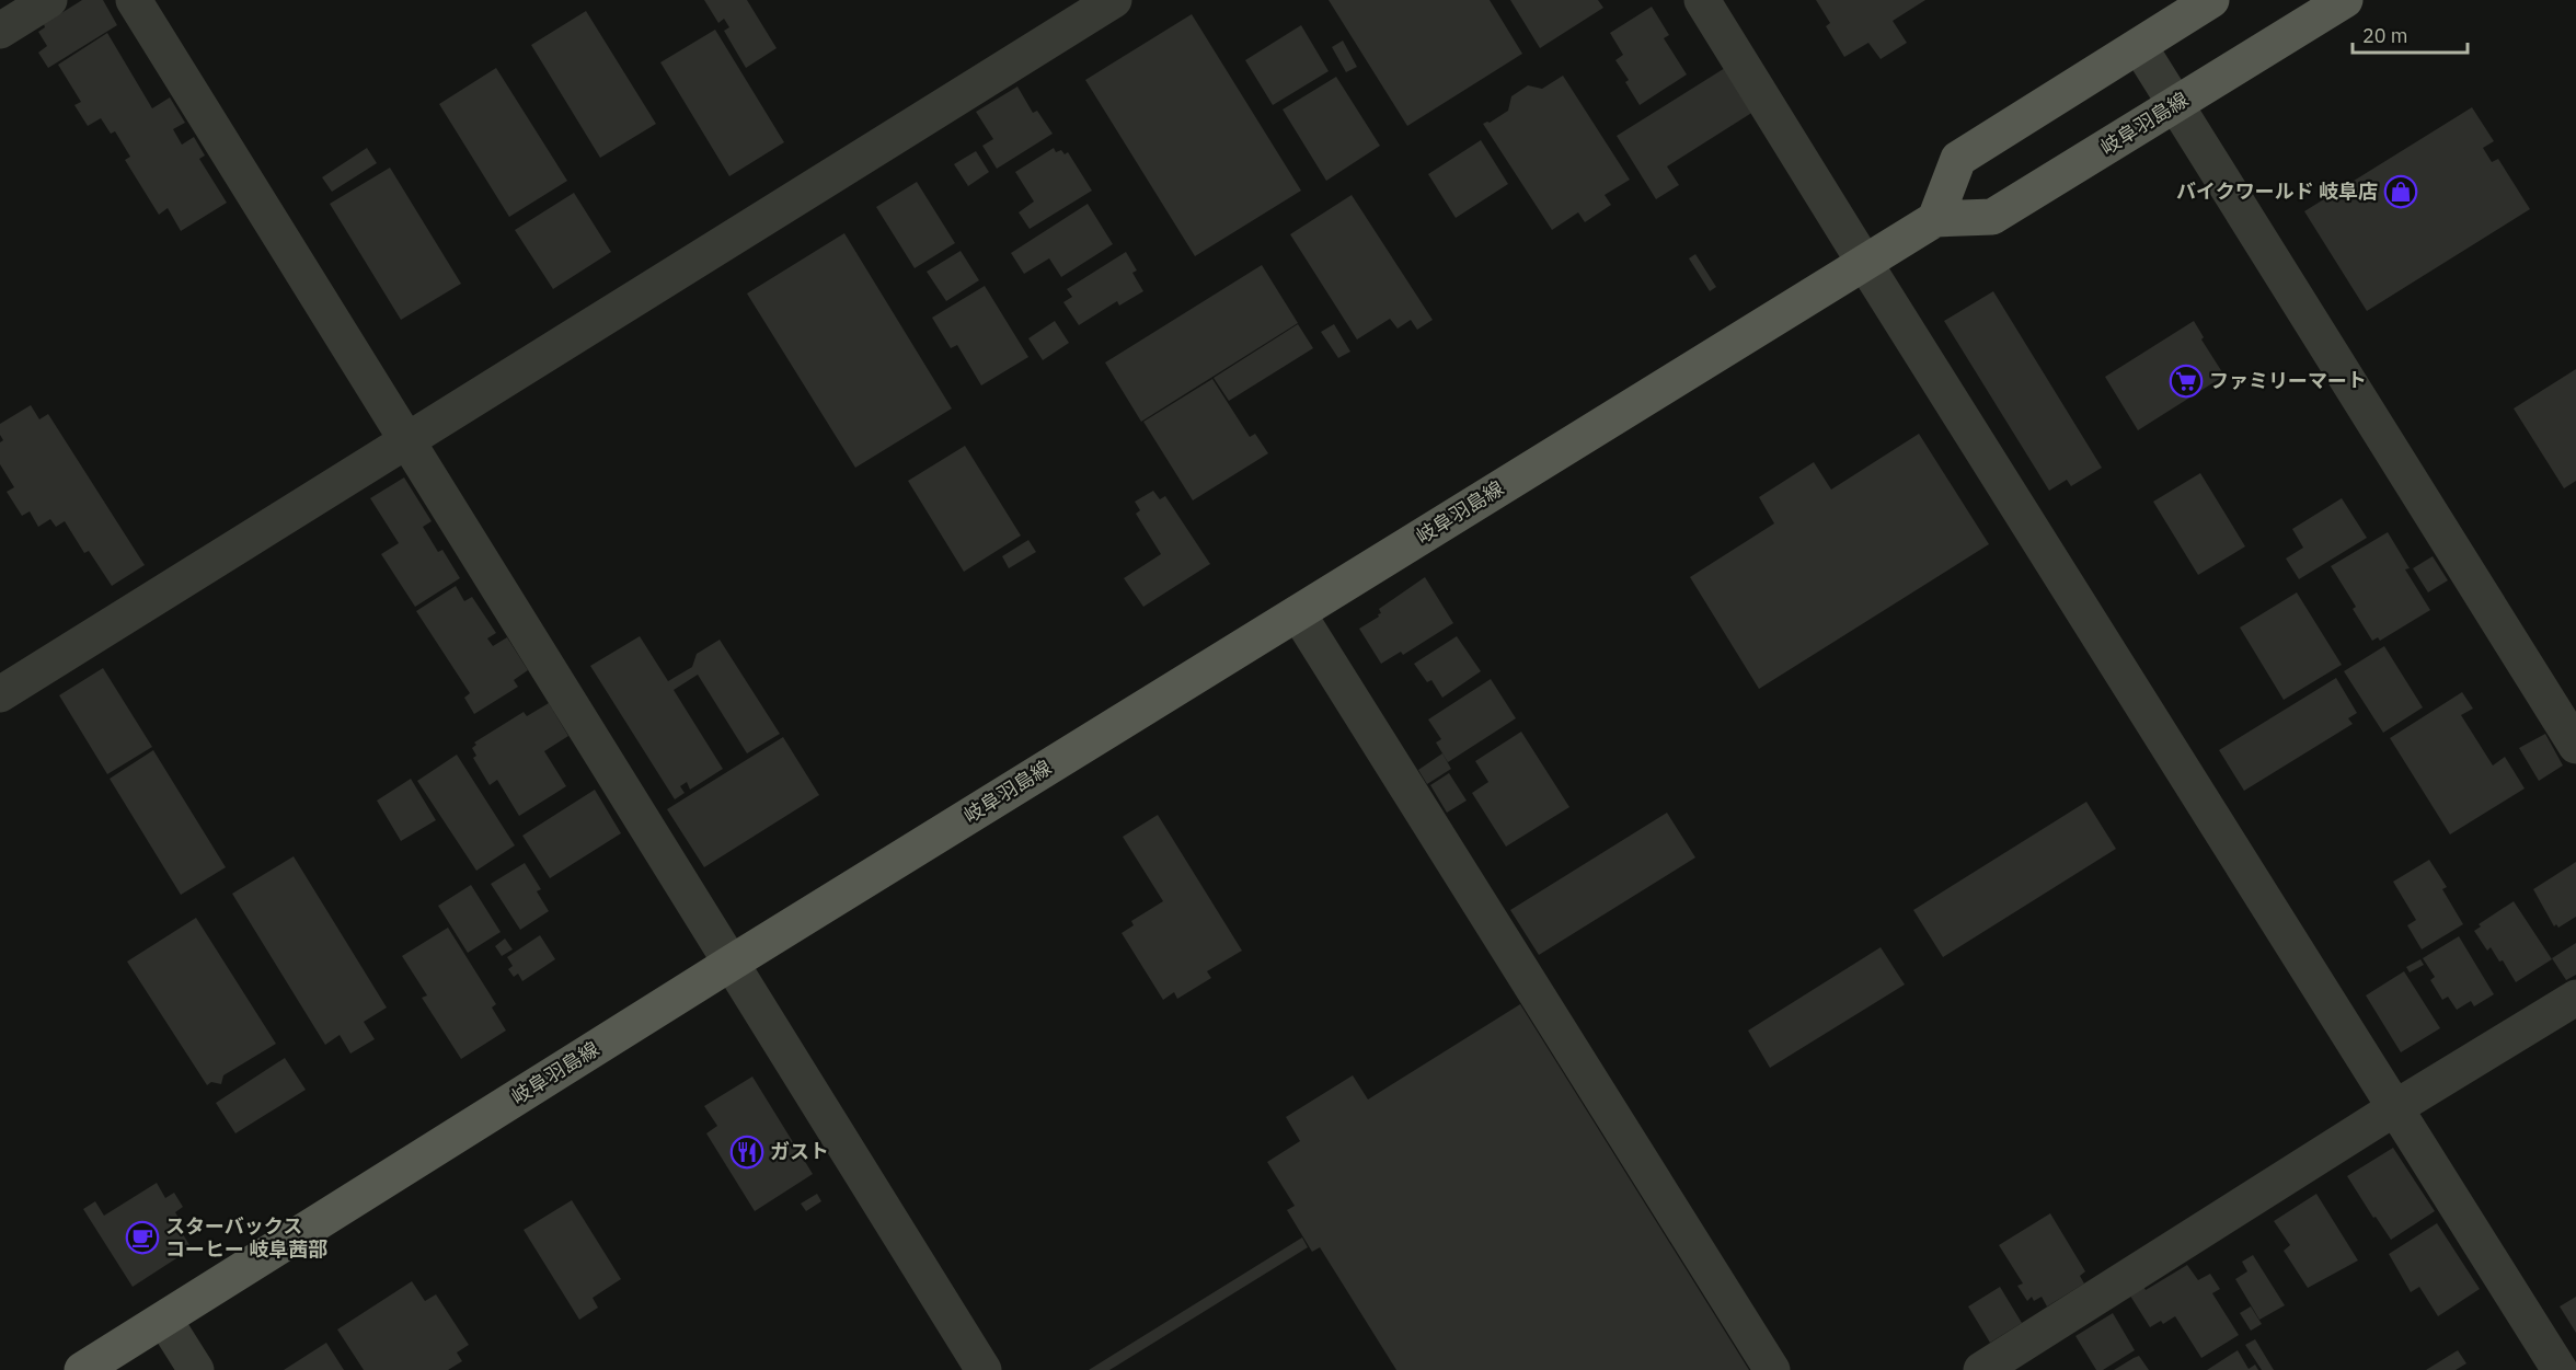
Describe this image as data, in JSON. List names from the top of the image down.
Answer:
{
  "streets": {
    "main road": ["岐阜羽島線"]
  },
  "places": {
    "shop": ["バイクワールド 岐阜店"],
    "supermarket": ["ファミリーマート"],
    "restaurant": ["ガスト"],
    "cafe": ["スターバックス コーヒー 岐阜茜部"]
  },
  "scale_bar": "20 m"
}
